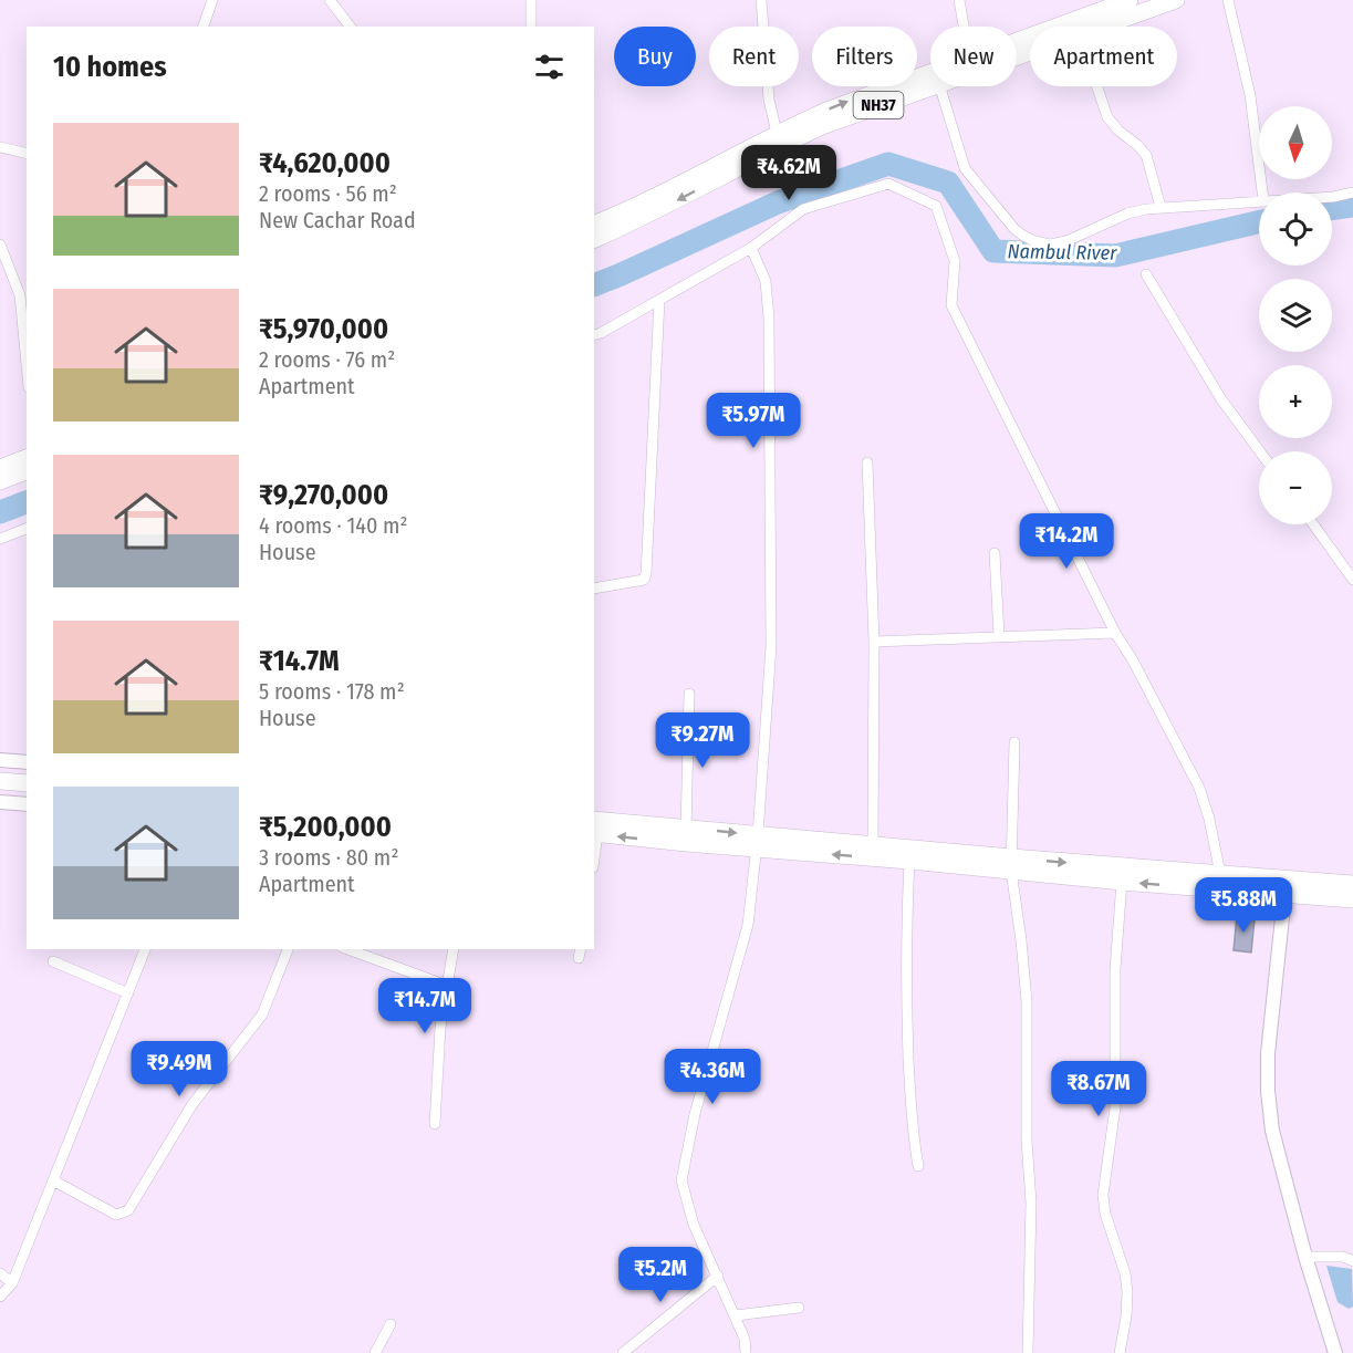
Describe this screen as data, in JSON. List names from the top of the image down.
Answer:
{
  "streets": {
    "main road": ["NH37"]
  },
  "water": ["Nambul River"],
  "north": "bottom",
  "page": {
    "chip": [
      "Buy",
      "Rent",
      "Filters",
      "New",
      "Apartment"
    ],
    "heading": "10 homes",
    "map_buttons": ["+", "−"],
    "list": [
      {
        "name": "₹4,620,000",
        "note": "2 rooms · 56 m² · New Cachar Road"
      },
      {
        "name": "₹5,970,000",
        "note": "2 rooms · 76 m² · Apartment"
      },
      {
        "name": "₹9,270,000",
        "note": "4 rooms · 140 m² · House"
      },
      {
        "name": "₹14.7M",
        "note": "5 rooms · 178 m² · House"
      },
      {
        "name": "₹5,200,000",
        "note": "3 rooms · 80 m² · Apartment"
      }
    ],
    "price": [
      "₹4.62M",
      "₹5.97M",
      "₹14.2M",
      "₹9.27M",
      "₹5.88M",
      "₹14.7M",
      "₹9.49M",
      "₹4.36M",
      "₹8.67M",
      "₹5.2M"
    ]
  }
}
